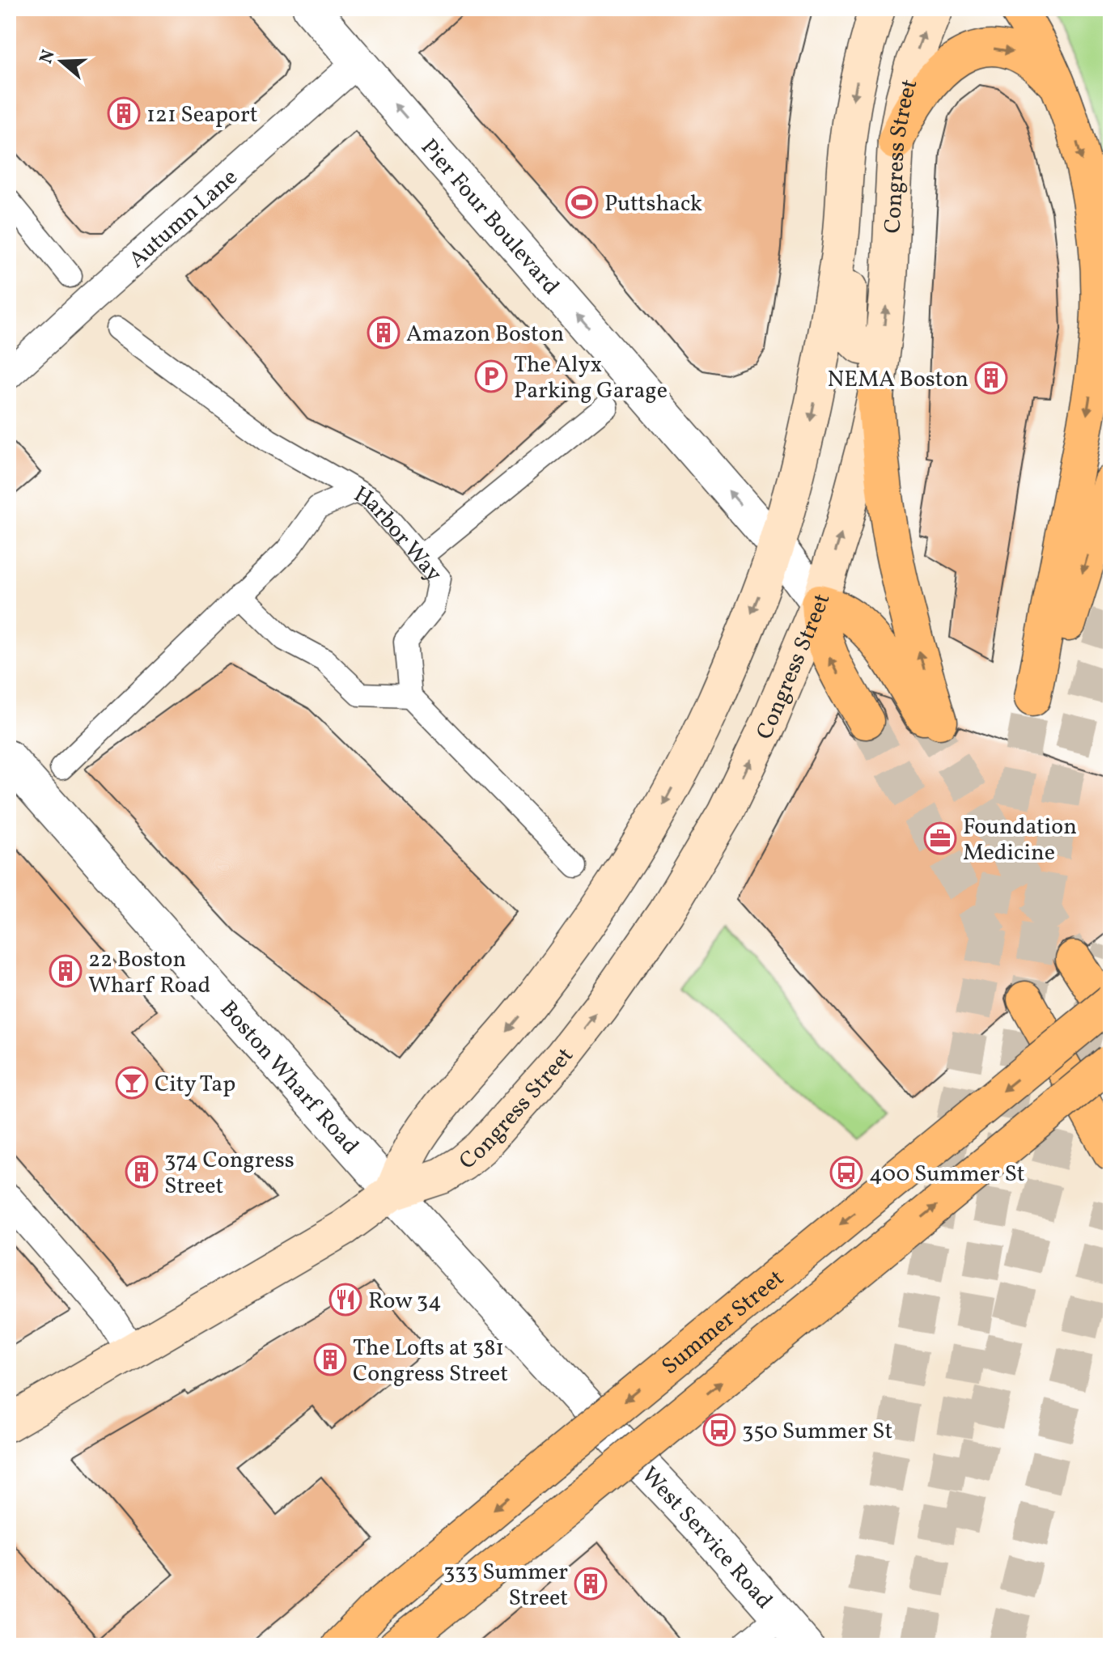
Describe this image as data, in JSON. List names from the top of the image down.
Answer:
{
  "streets": {
    "main road": ["Congress Street", "Summer Street"],
    "street": [
      "Pier Four Boulevard",
      "Autumn Lane",
      "Harbor Way",
      "Boston Wharf Road",
      "West Service Road"
    ]
  },
  "crossings": [
    ["Congress Street", "Pier Four Boulevard"],
    ["Congress Street", "Boston Wharf Road"],
    ["Pier Four Boulevard", "Autumn Lane"],
    ["Boston Wharf Road", "West Service Road"]
  ],
  "one_way": ["Pier Four Boulevard"],
  "places": {
    "building": [
      "121 Seaport",
      "Amazon Boston",
      "NEMA Boston",
      "22 Boston Wharf Road",
      "374 Congress Street",
      "The Lofts at 381 Congress Street",
      "333 Summer Street"
    ],
    "sports": ["Puttshack"],
    "parking": ["The Alyx Parking Garage"],
    "office": ["Foundation Medicine"],
    "bar": ["City Tap"],
    "bus stop": ["400 Summer St", "350 Summer St"],
    "restaurant": ["Row 34"]
  },
  "north": "left"
}
